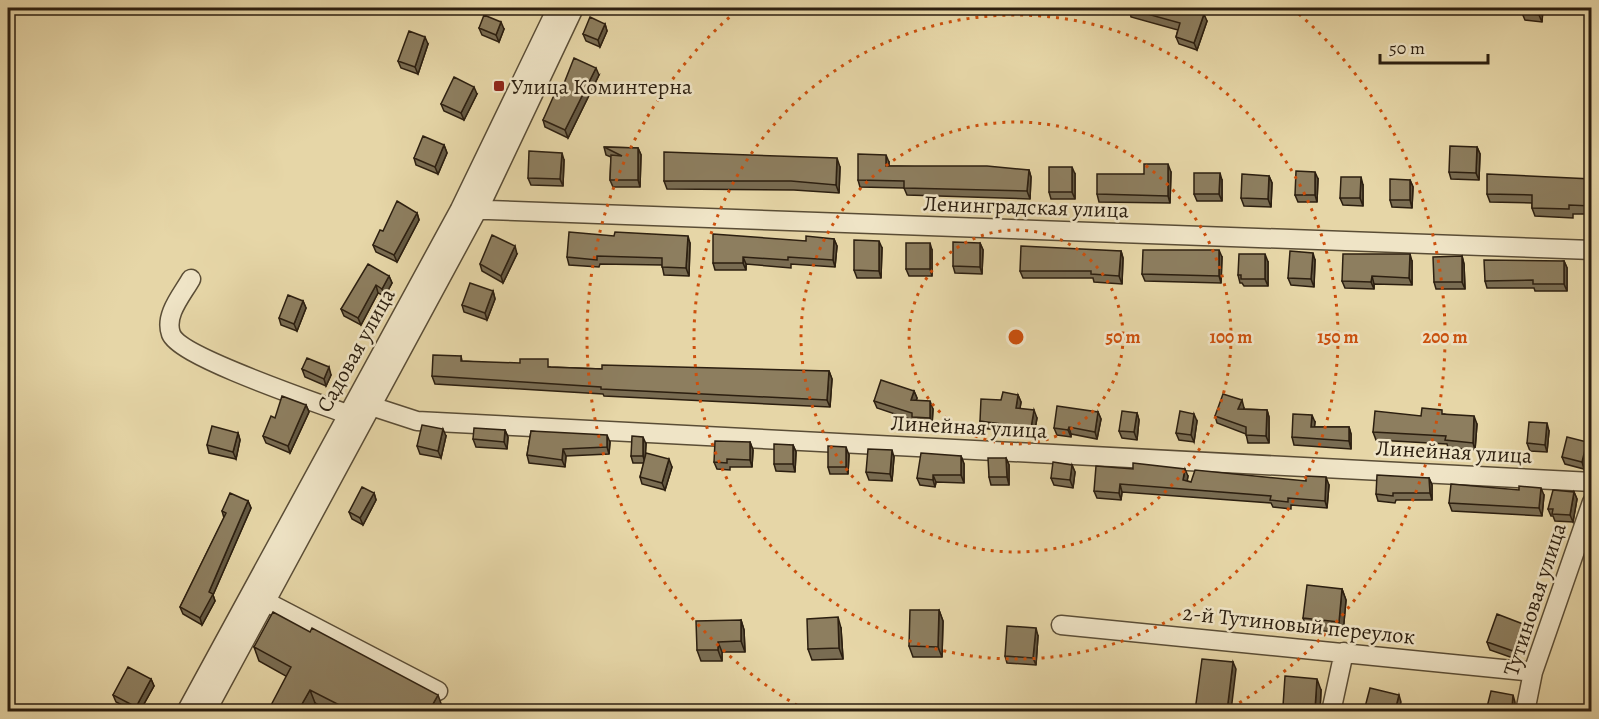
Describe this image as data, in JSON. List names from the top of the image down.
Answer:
{
  "streets": {
    "street": [
      "Ленинградская улица",
      "Садовая улица",
      "Линейная улица",
      "Тутиновая улица",
      "2-й Тутиновый переулок"
    ]
  },
  "crossings": [
    ["Ленинградская улица", "Садовая улица"],
    ["Садовая улица", "Линейная улица"],
    ["Тутиновая улица", "2-й Тутиновый переулок"]
  ],
  "places": {
    "transit": ["Улица Коминтерна"]
  },
  "scale_bar": "50 m",
  "rings": [
    "50 m",
    "100 m",
    "150 m",
    "200 m"
  ]
}
